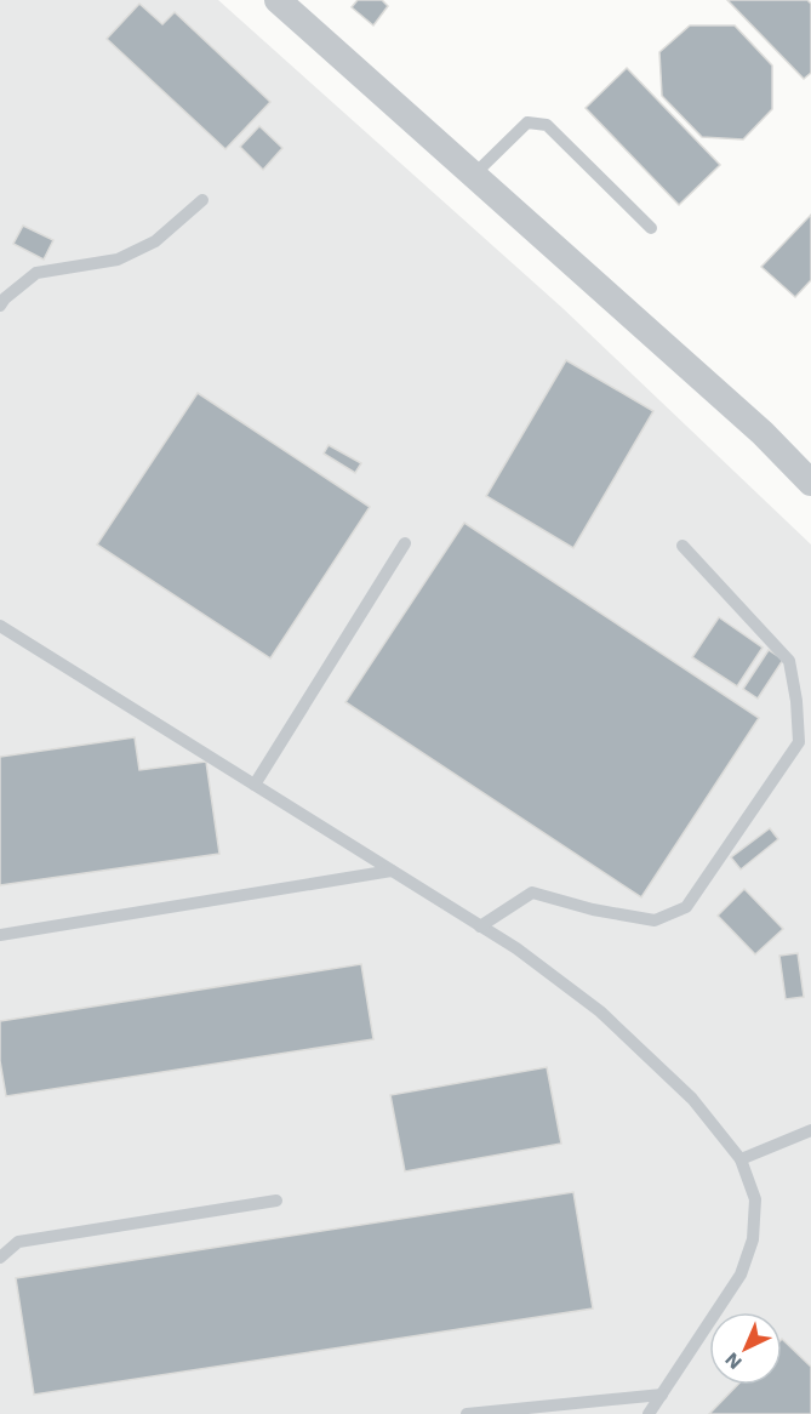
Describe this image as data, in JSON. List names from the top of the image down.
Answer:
{
  "north": "bottom left"
}
